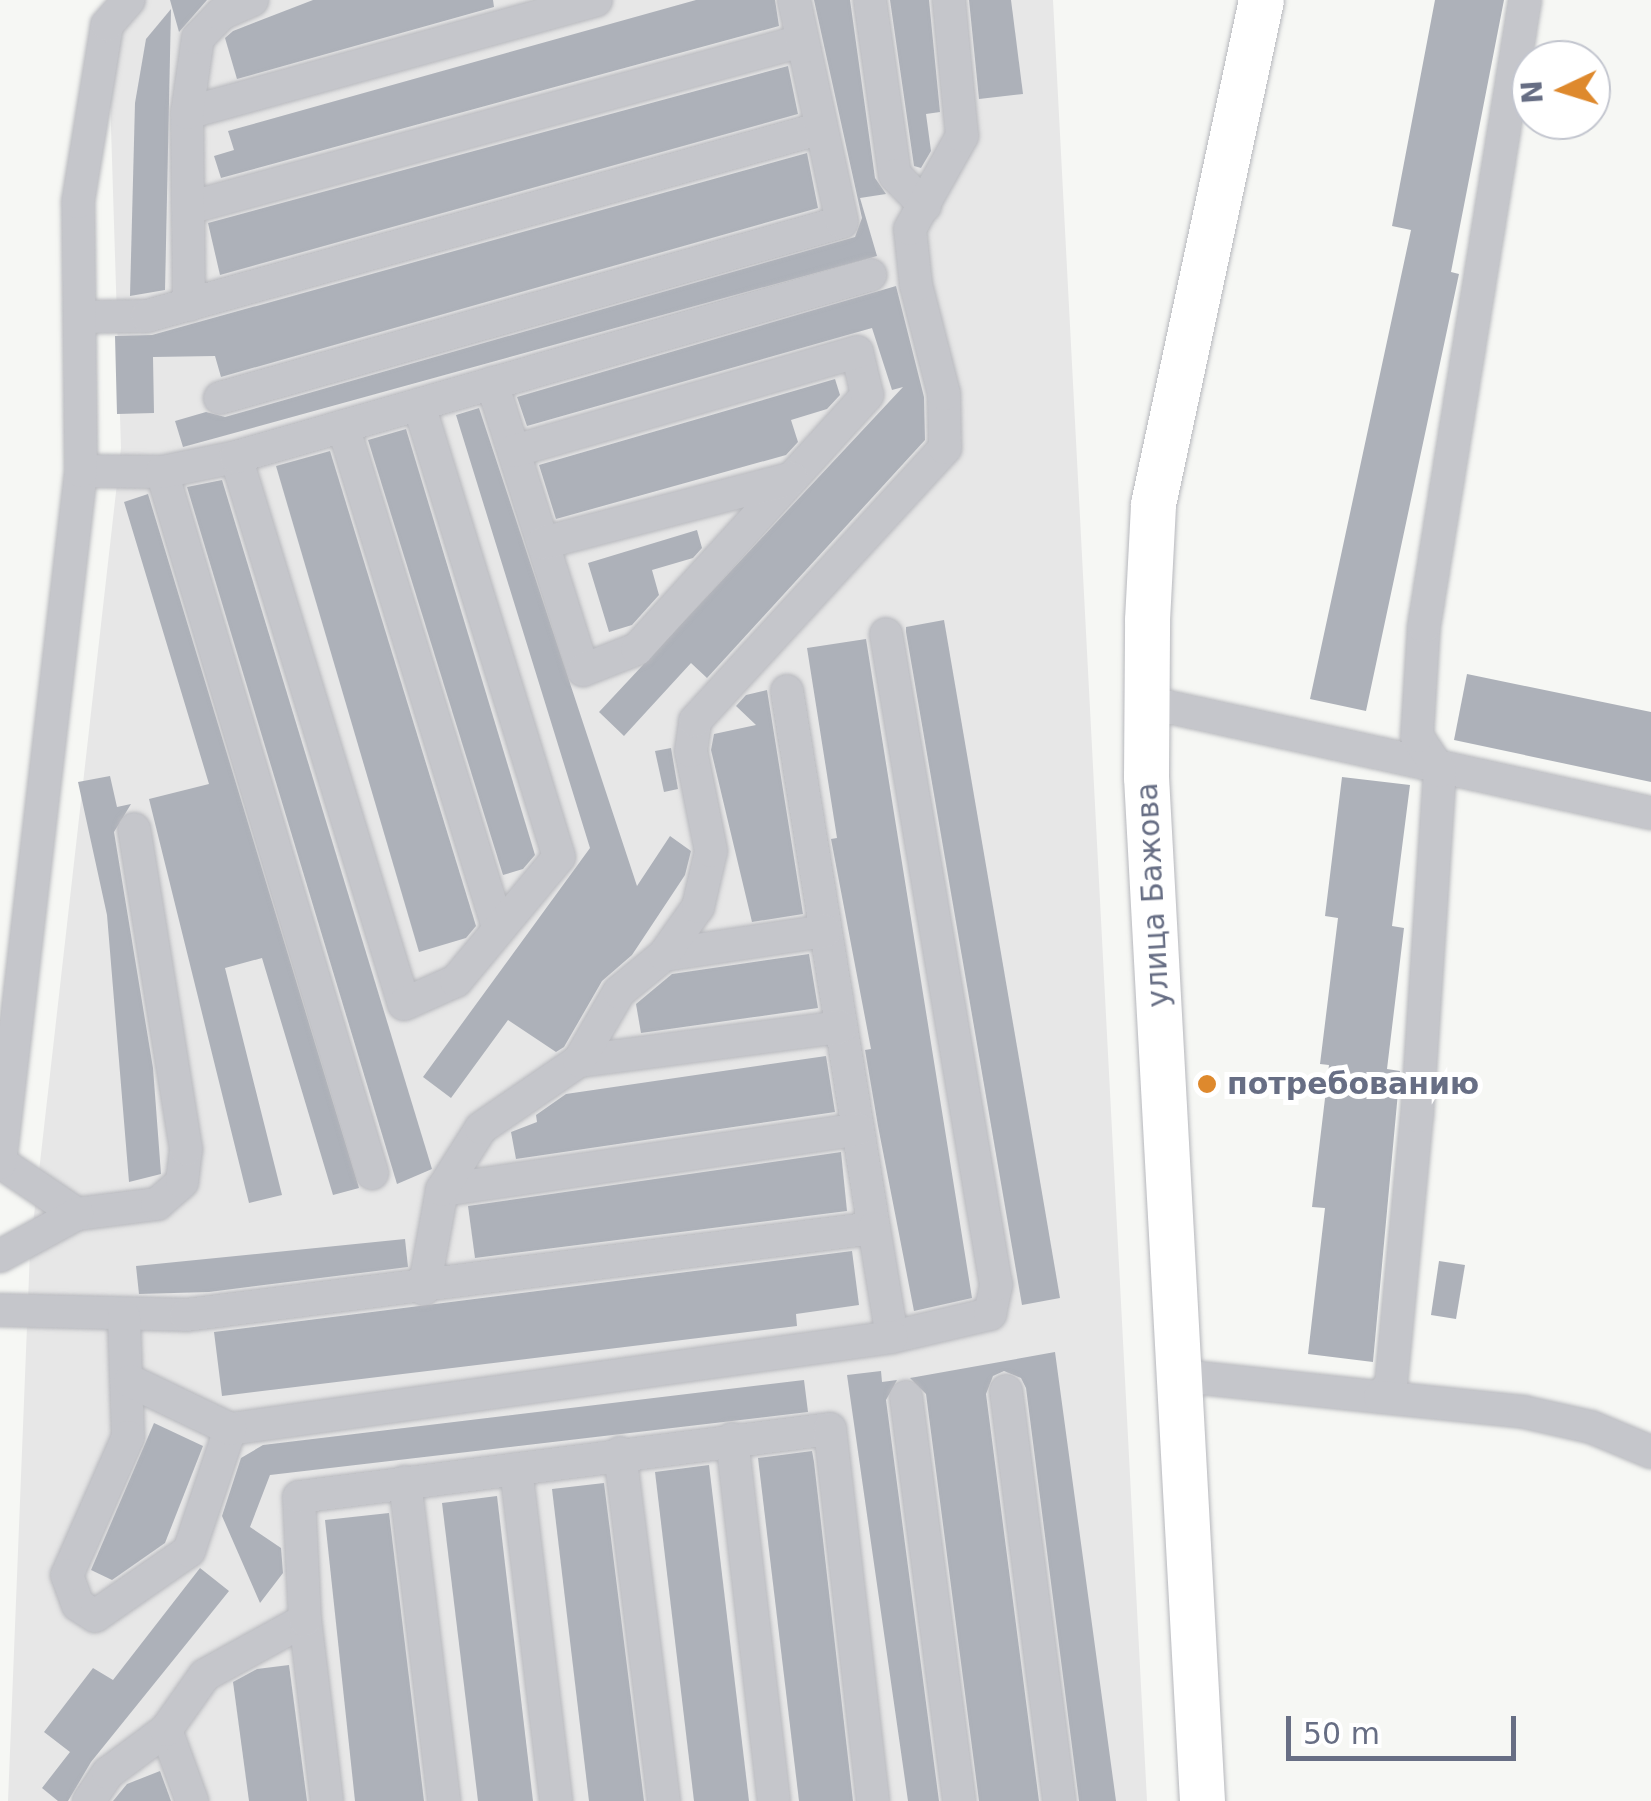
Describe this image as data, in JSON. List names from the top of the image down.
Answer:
{
  "streets": {
    "highway": ["улица Бажова"]
  },
  "places": ["потребованию"],
  "scale_bar": "50 m",
  "north": "left"
}
